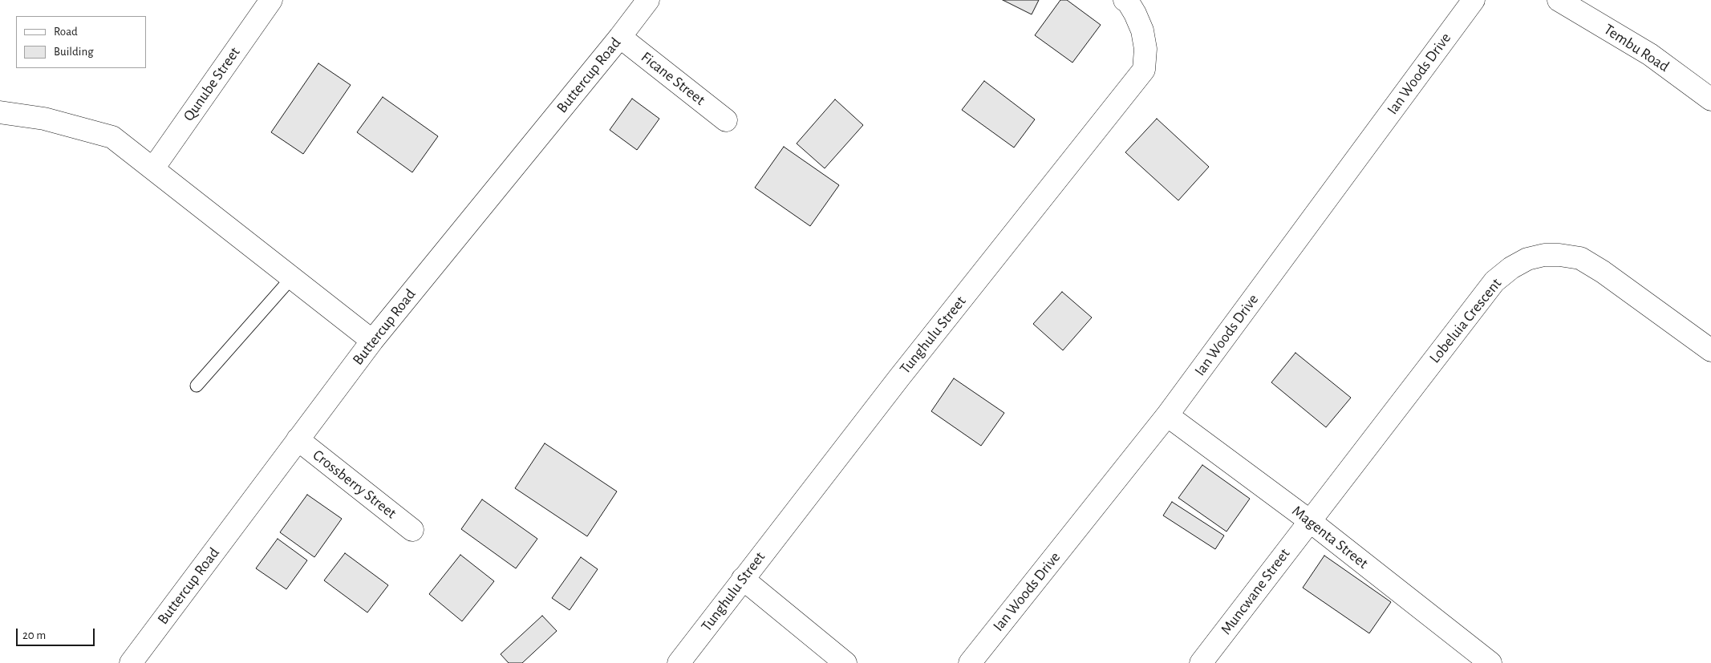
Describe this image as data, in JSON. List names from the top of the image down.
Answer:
{
  "streets": {
    "street": [
      "Tembu Road",
      "Ian Woods Drive",
      "Buttercup Road",
      "Ficane Street",
      "Qunube Street",
      "Lobeluia Crescent",
      "Tunghulu Street",
      "Crossberry Street",
      "Magenta Street",
      "Muncwane Street"
    ]
  },
  "crossings": [
    ["Ian Woods Drive", "Magenta Street"],
    ["Buttercup Road", "Ficane Street"],
    ["Buttercup Road", "Crossberry Street"],
    ["Lobeluia Crescent", "Magenta Street"],
    ["Lobeluia Crescent", "Muncwane Street"],
    ["Magenta Street", "Muncwane Street"]
  ],
  "legend": ["Road", "Building"],
  "scale_bar": "20 m"
}
